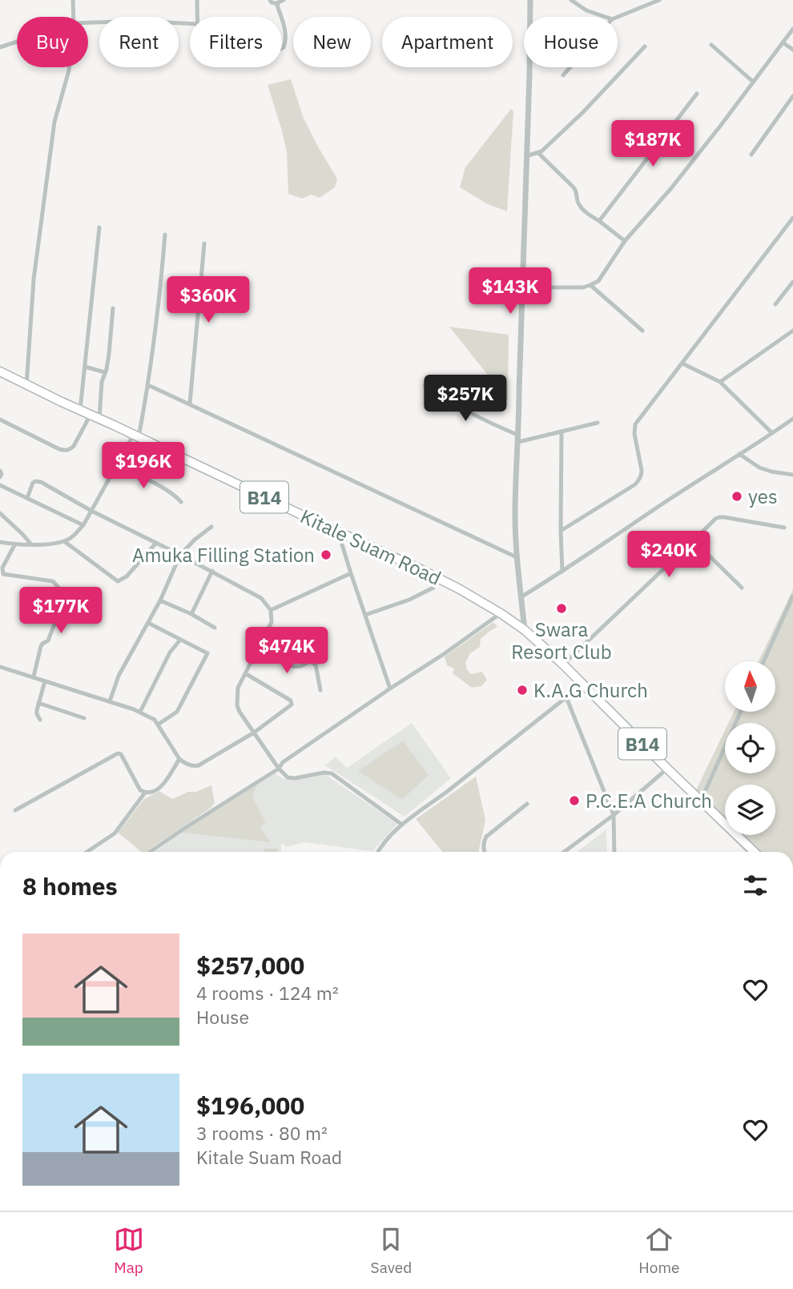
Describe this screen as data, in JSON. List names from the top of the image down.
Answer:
{
  "streets": {
    "highway": ["B14", "Kitale Suam Road"]
  },
  "crossings": [
    ["B14", "Kitale Suam Road"]
  ],
  "places": [
    "yes",
    "Amuka Filling Station",
    "Swara Resort Club",
    "K.A.G Church",
    "P.C.E.A Church"
  ],
  "north": "top",
  "page": {
    "chip": [
      "Buy",
      "Rent",
      "Filters",
      "New",
      "Apartment",
      "House"
    ],
    "price": [
      "$187K",
      "$143K",
      "$360K",
      "$257K",
      "$196K",
      "$240K",
      "$177K",
      "$474K"
    ],
    "heading": "8 homes",
    "list": [
      {
        "name": "$257,000",
        "note": "4 rooms · 124 m² · House"
      },
      {
        "name": "$196,000",
        "note": "3 rooms · 80 m² · Kitale Suam Road"
      }
    ],
    "tabs": ["Map", "Saved", "Home"]
  }
}
